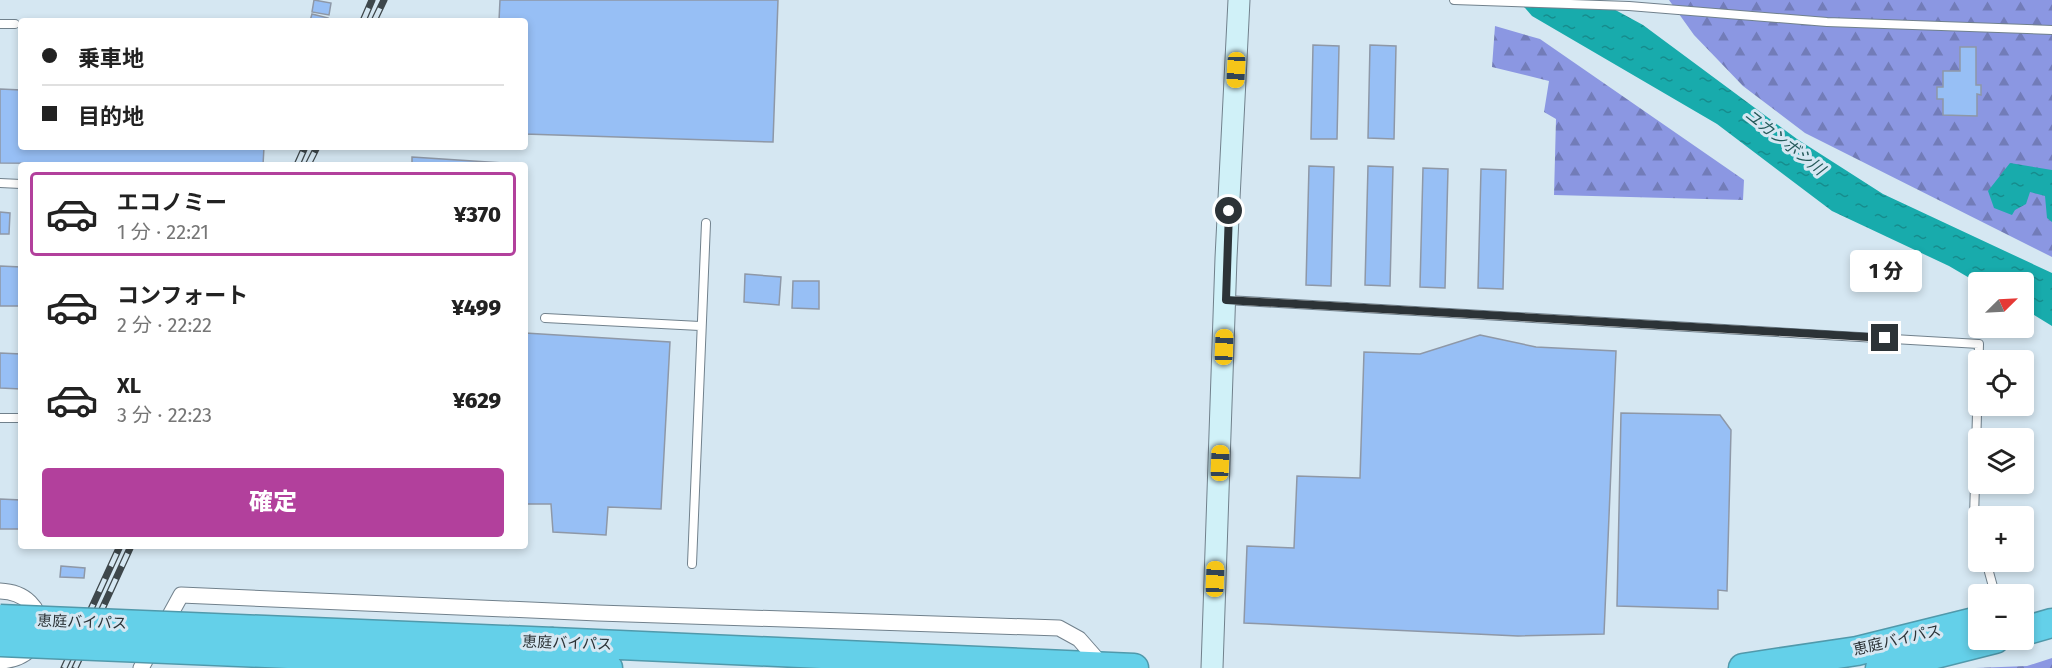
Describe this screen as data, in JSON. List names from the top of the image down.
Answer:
{
  "streets": {
    "highway": ["恵庭バイパス"]
  },
  "water": ["ユカンボシ川"],
  "north": "top right",
  "page": {
    "banner": ["乗車地", "目的地"],
    "list": [
      {
        "name": "エコノミー",
        "note": "1 分 · 22:21",
        "value": "¥370"
      },
      {
        "name": "コンフォート",
        "note": "2 分 · 22:22",
        "value": "¥499"
      },
      {
        "name": "XL",
        "note": "3 分 · 22:23",
        "value": "¥629"
      }
    ],
    "bubble": "1 分",
    "map_buttons": ["+", "−"],
    "buttons": "確定"
  }
}
